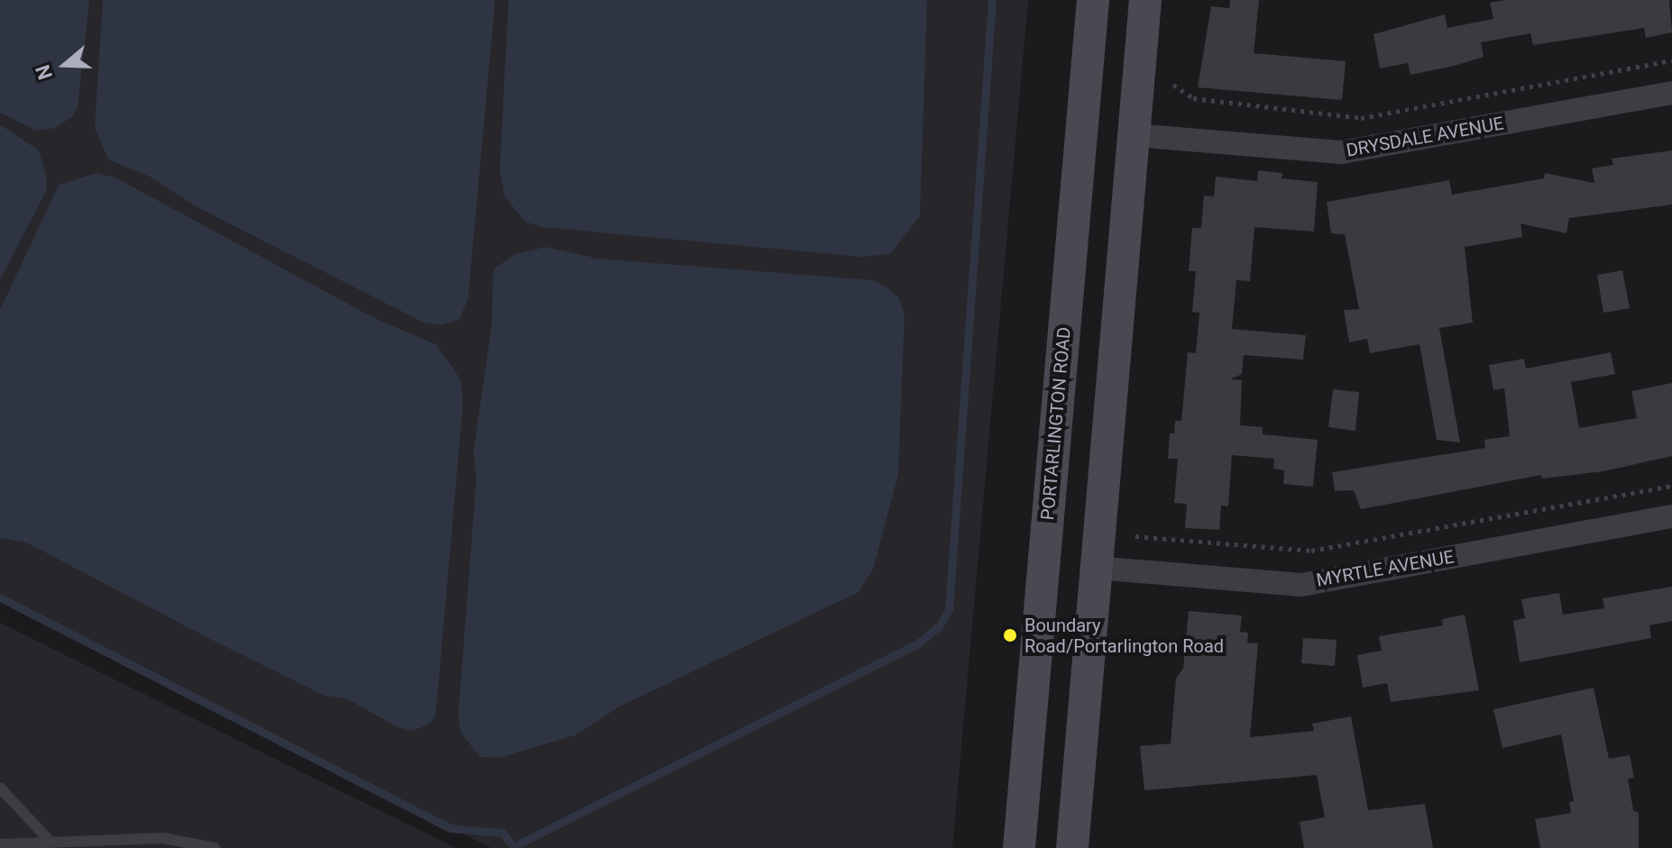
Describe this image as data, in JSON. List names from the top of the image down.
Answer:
{
  "streets": {
    "main road": ["PORTARLINGTON ROAD"],
    "street": ["DRYSDALE AVENUE", "MYRTLE AVENUE"]
  },
  "places": ["Boundary Road/Portarlington Road"],
  "north": "left"
}
